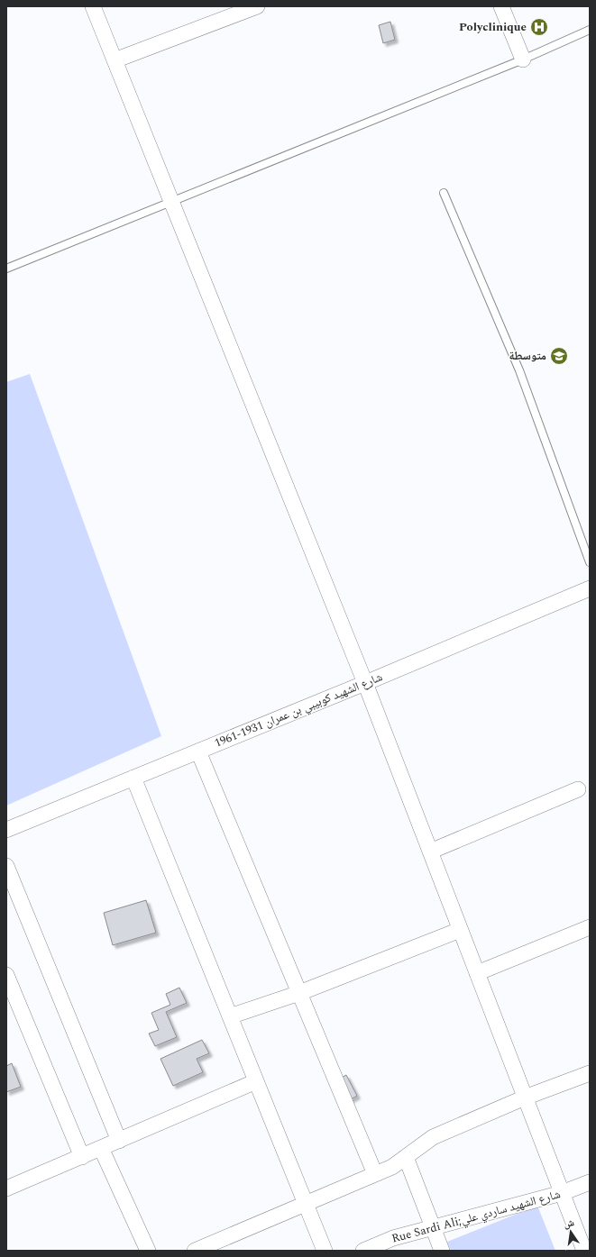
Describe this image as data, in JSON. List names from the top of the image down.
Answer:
{
  "streets": {
    "street": ["شارع الشهيد كوبيبي بن عمران 1931-1961", "Rue Sardi Ali;شارع الشهيد ساردي علي"]
  },
  "places": {
    "hospital": ["Polyclinique"],
    "school or university": ["متوسطة"]
  },
  "north": "top"
}
